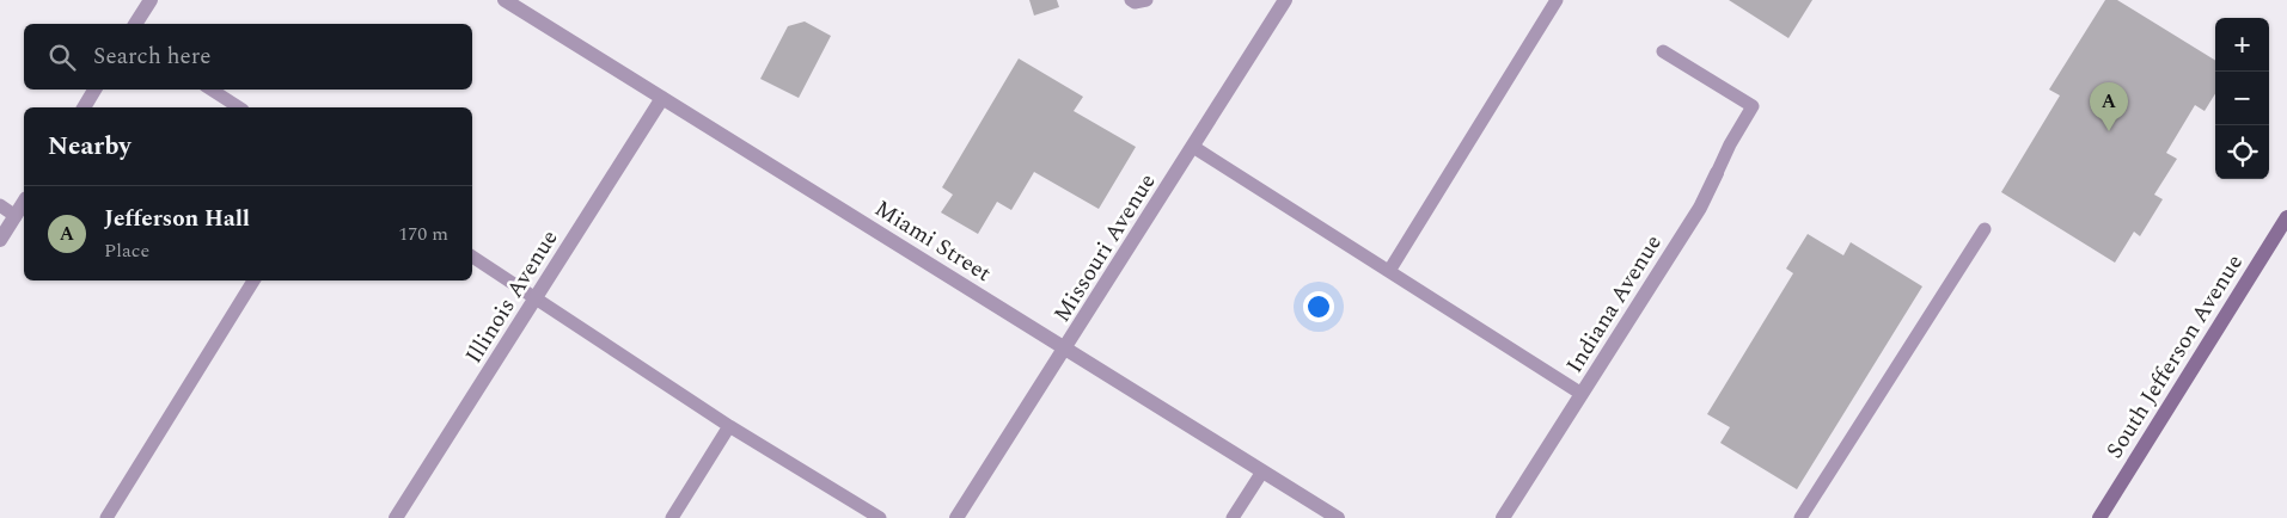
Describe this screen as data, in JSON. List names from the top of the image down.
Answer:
{
  "streets": {
    "main road": ["South Jefferson Avenue"],
    "street": [
      "Miami Street",
      "Missouri Avenue",
      "Illinois Avenue",
      "Indiana Avenue"
    ]
  },
  "crossings": [
    ["Miami Street", "Missouri Avenue"],
    ["Miami Street", "Illinois Avenue"]
  ],
  "page": {
    "map_buttons": ["+", "−"],
    "search": "Search here",
    "pins": "A",
    "heading": "Nearby",
    "list": [
      {
        "mark": "A",
        "name": "Jefferson Hall",
        "note": "Place",
        "value": "170 m"
      }
    ]
  }
}
